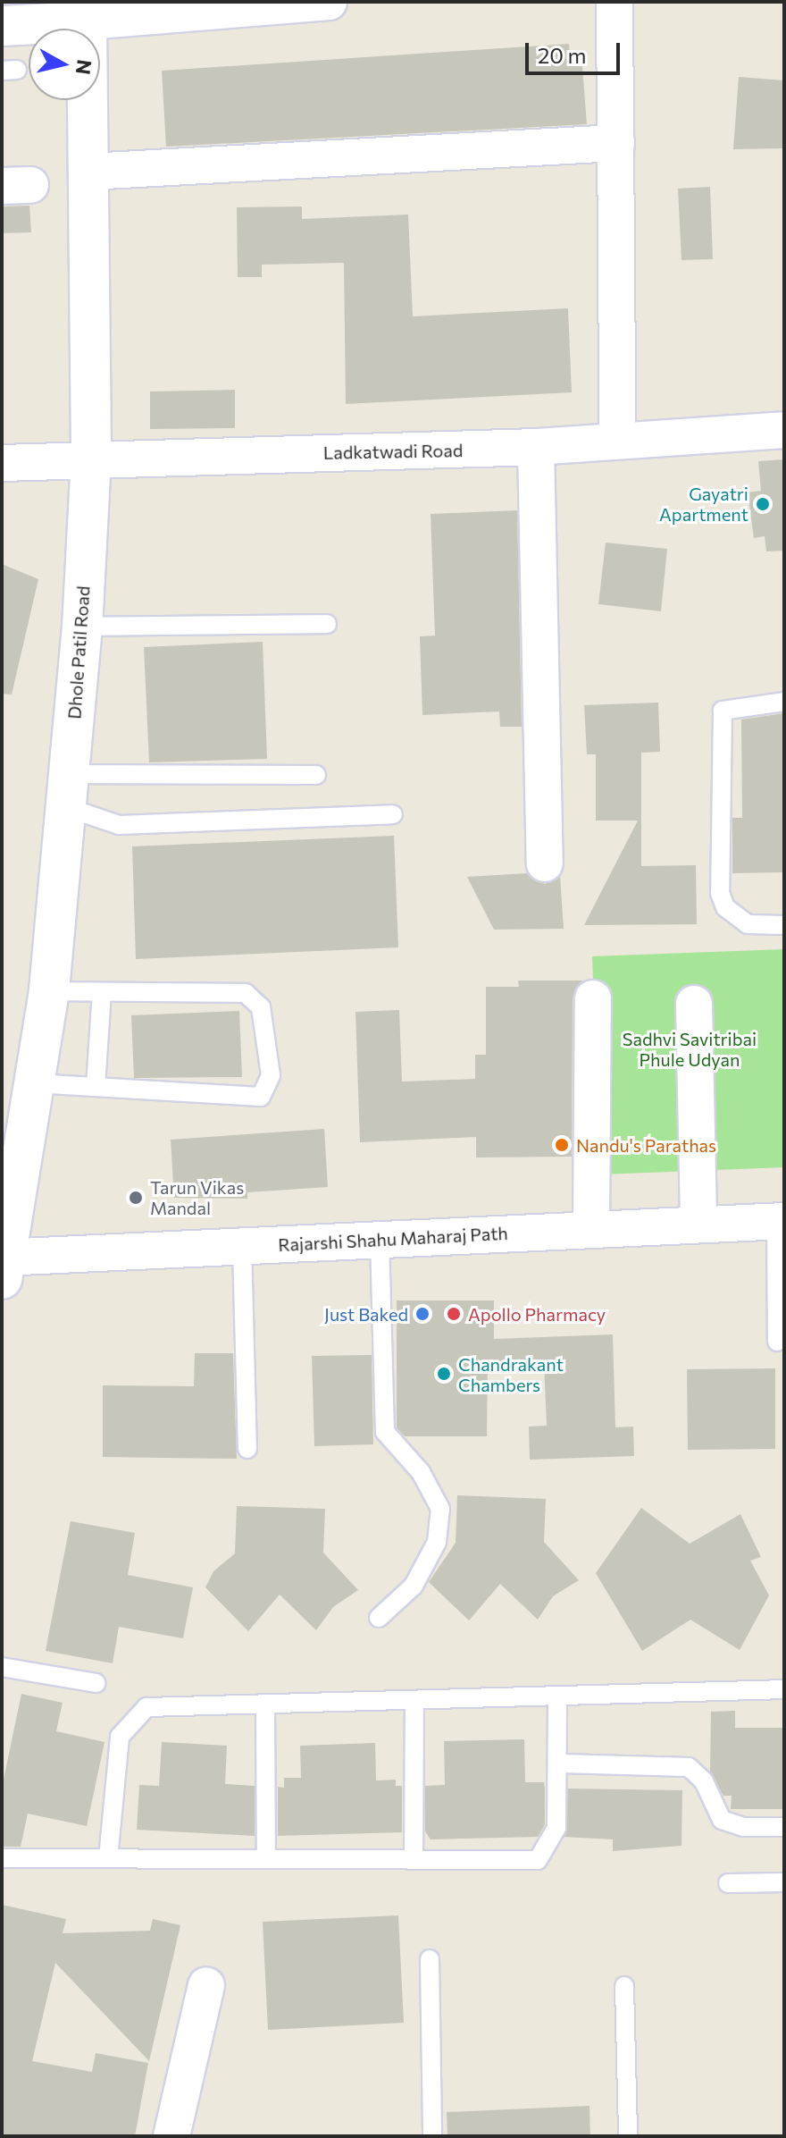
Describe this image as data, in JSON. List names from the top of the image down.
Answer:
{
  "streets": {
    "street": ["Ladkatwadi Road", "Dhole Patil Road", "Rajarshi Shahu Maharaj Path"]
  },
  "crossings": [
    ["Ladkatwadi Road", "Dhole Patil Road"],
    ["Dhole Patil Road", "Rajarshi Shahu Maharaj Path"]
  ],
  "parks": ["Sadhvi Savitribai Phule Udyan"],
  "places": [
    "Gayatri Apartment",
    "Nandu's Parathas",
    "Tarun Vikas Mandal",
    "Just Baked",
    "Apollo Pharmacy",
    "Chandrakant Chambers"
  ],
  "scale_bar": "20 m",
  "north": "right"
}
